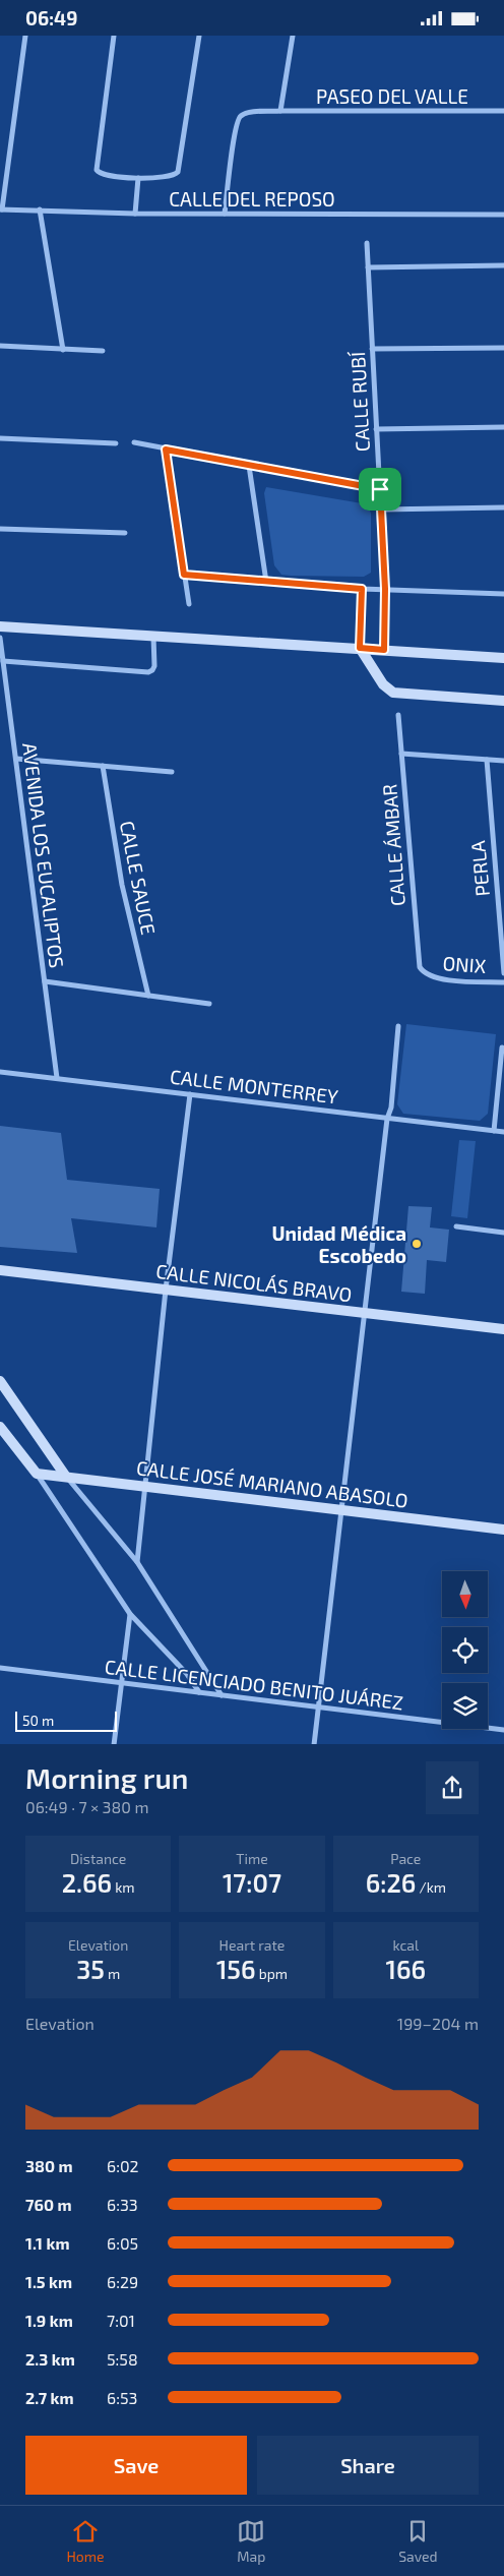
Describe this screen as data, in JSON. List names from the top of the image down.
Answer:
{
  "streets": {
    "street": [
      "PASEO DEL VALLE",
      "CALLE DEL REPOSO",
      "CALLE RUBÍ",
      "CALLE ÁMBAR",
      "AVENIDA LOS EUCALIPTOS",
      "PERLA",
      "CALLE SAUCE",
      "ONIX",
      "CALLE MONTERREY",
      "CALLE NICOLÁS BRAVO",
      "CALLE JOSÉ MARIANO ABASOLO",
      "CALLE LICENCIADO BENITO JUÁREZ"
    ]
  },
  "crossings": [
    ["PASEO DEL VALLE", "CALLE DEL REPOSO"],
    ["CALLE ÁMBAR", "ONIX"],
    ["AVENIDA LOS EUCALIPTOS", "CALLE MONTERREY"]
  ],
  "places": ["Unidad Médica Escobedo"],
  "scale_bar": "50 m",
  "north": "bottom",
  "page": {
    "status": "06:49",
    "scale": "50 m",
    "heading": ["Morning run", "06:49 · 7 × 380 m"],
    "stats": [
      ["Distance", "2.66 km"],
      ["Time", "17:07"],
      ["Pace", "6:26 /km"],
      ["Elevation", "35 m"],
      ["Heart rate", "156 bpm"],
      ["kcal", "166"]
    ],
    "chart": ["Elevation", "199–204 m"],
    "list": [
      {
        "name": "380 m",
        "note": "6:02"
      },
      {
        "name": "760 m",
        "note": "6:33"
      },
      {
        "name": "1.1 km",
        "note": "6:05"
      },
      {
        "name": "1.5 km",
        "note": "6:29"
      },
      {
        "name": "1.9 km",
        "note": "7:01"
      },
      {
        "name": "2.3 km",
        "note": "5:58"
      },
      {
        "name": "2.7 km",
        "note": "6:53"
      }
    ],
    "buttons": ["Save", "Share"],
    "tabs": ["Home", "Map", "Saved"]
  }
}
